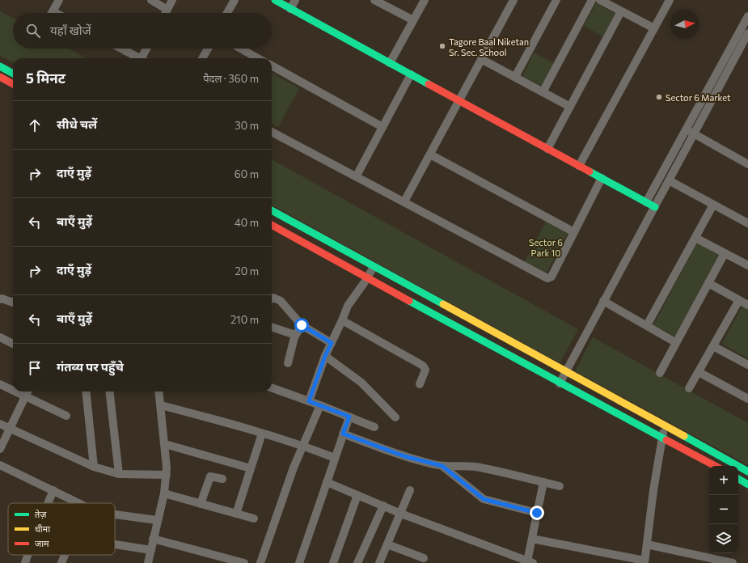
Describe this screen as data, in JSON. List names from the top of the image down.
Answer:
{
  "parks": ["Sector 6 Park 10"],
  "places": ["Tagore Baal Niketan Sr. Sec. School", "Sector 6 Market"],
  "legend": ["तेज़", "धीमा", "जाम"],
  "north": "right",
  "page": {
    "search": "यहाँ खोजें",
    "heading": ["5 मिनट", "पैदल · 360 m"],
    "list": [
      ["सीधे चलें", "30 m"],
      ["दाएँ मुड़ें", "60 m"],
      ["बाएँ मुड़ें", "40 m"],
      ["दाएँ मुड़ें", "20 m"],
      ["बाएँ मुड़ें", "210 m"],
      "गंतव्य पर पहुँचे"
    ],
    "map_buttons": ["+", "−"]
  }
}
